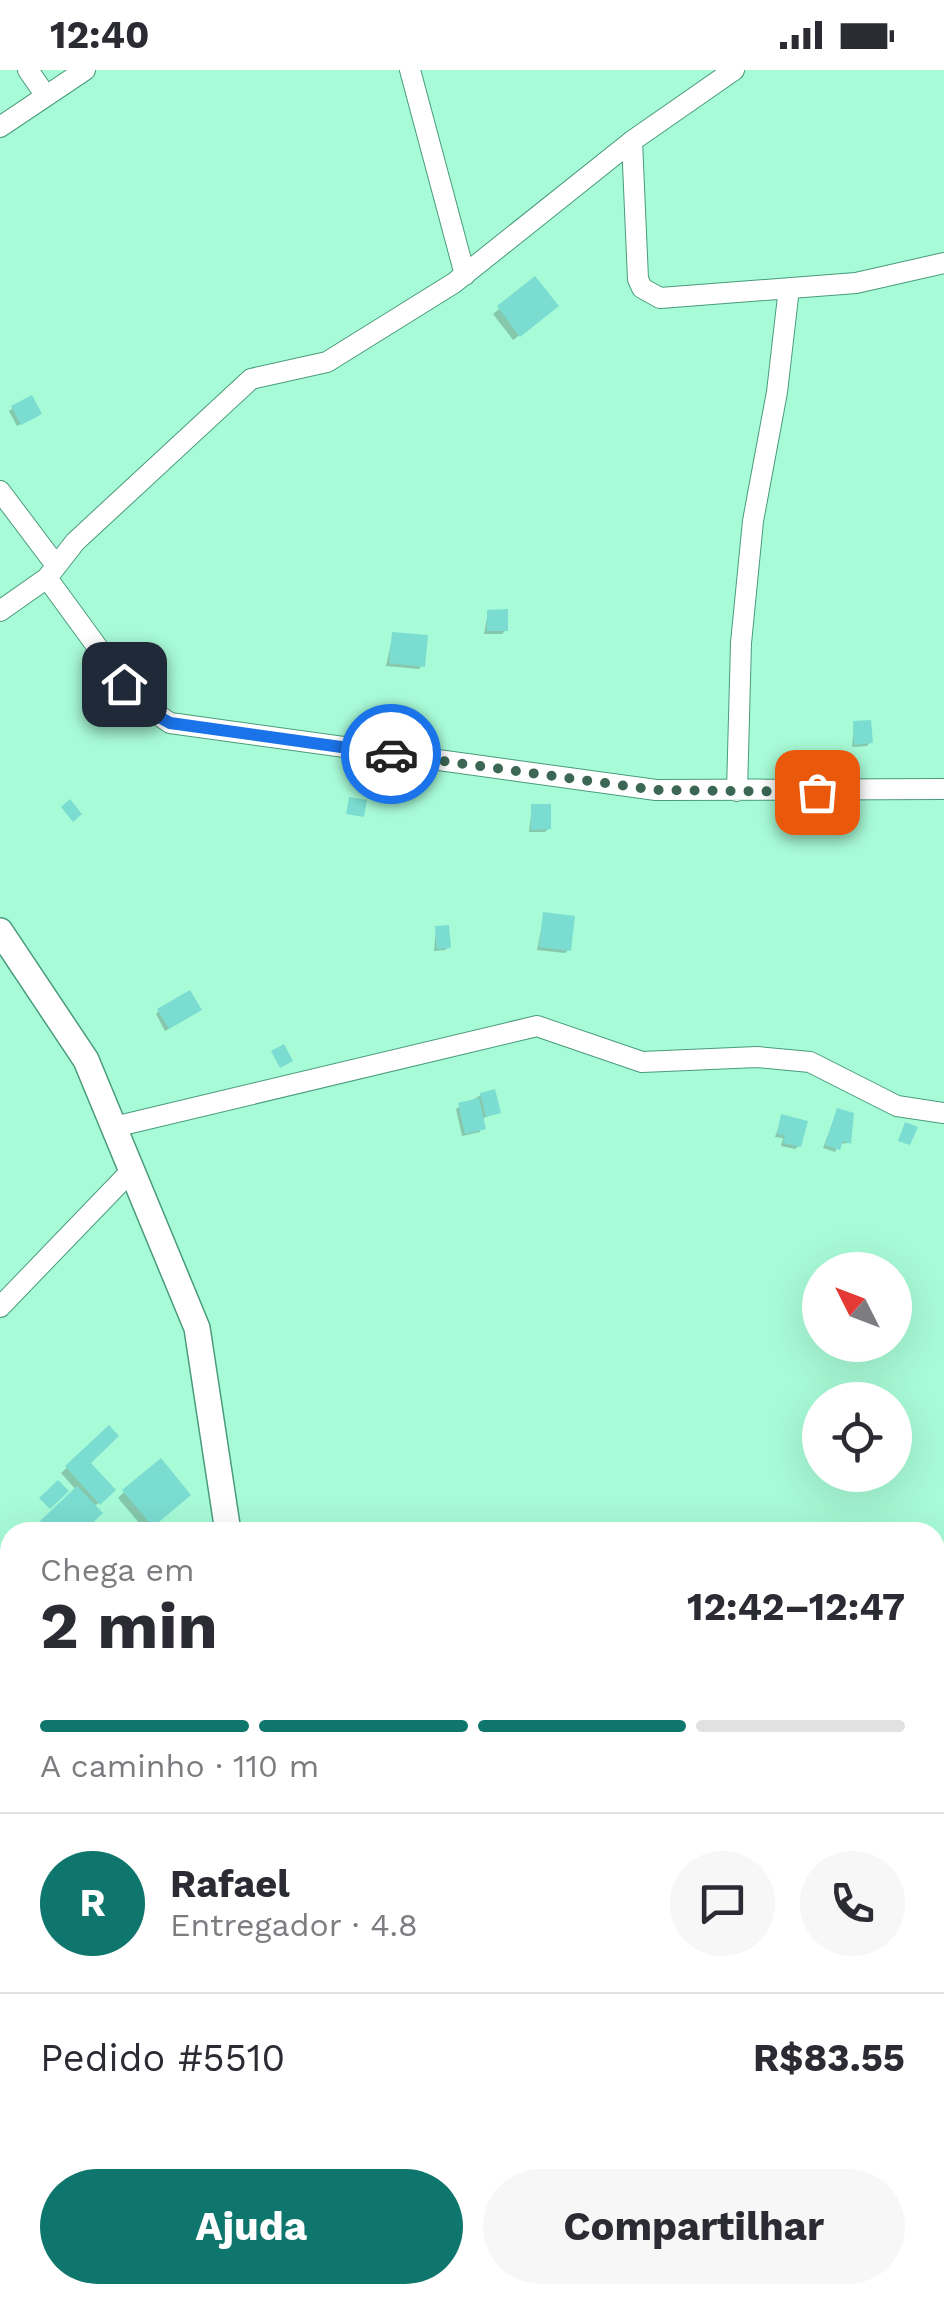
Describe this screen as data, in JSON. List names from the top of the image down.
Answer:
{
  "north": "top left",
  "page": {
    "status": "12:40",
    "heading": ["2 min", "Chega em", "12:42–12:47"],
    "panel": [
      "Rafael",
      "Entregador · 4.8",
      "Pedido #5510",
      "R$83.55"
    ],
    "bar": "A caminho · 110 m",
    "round": "R",
    "buttons": ["Ajuda", "Compartilhar"]
  }
}
